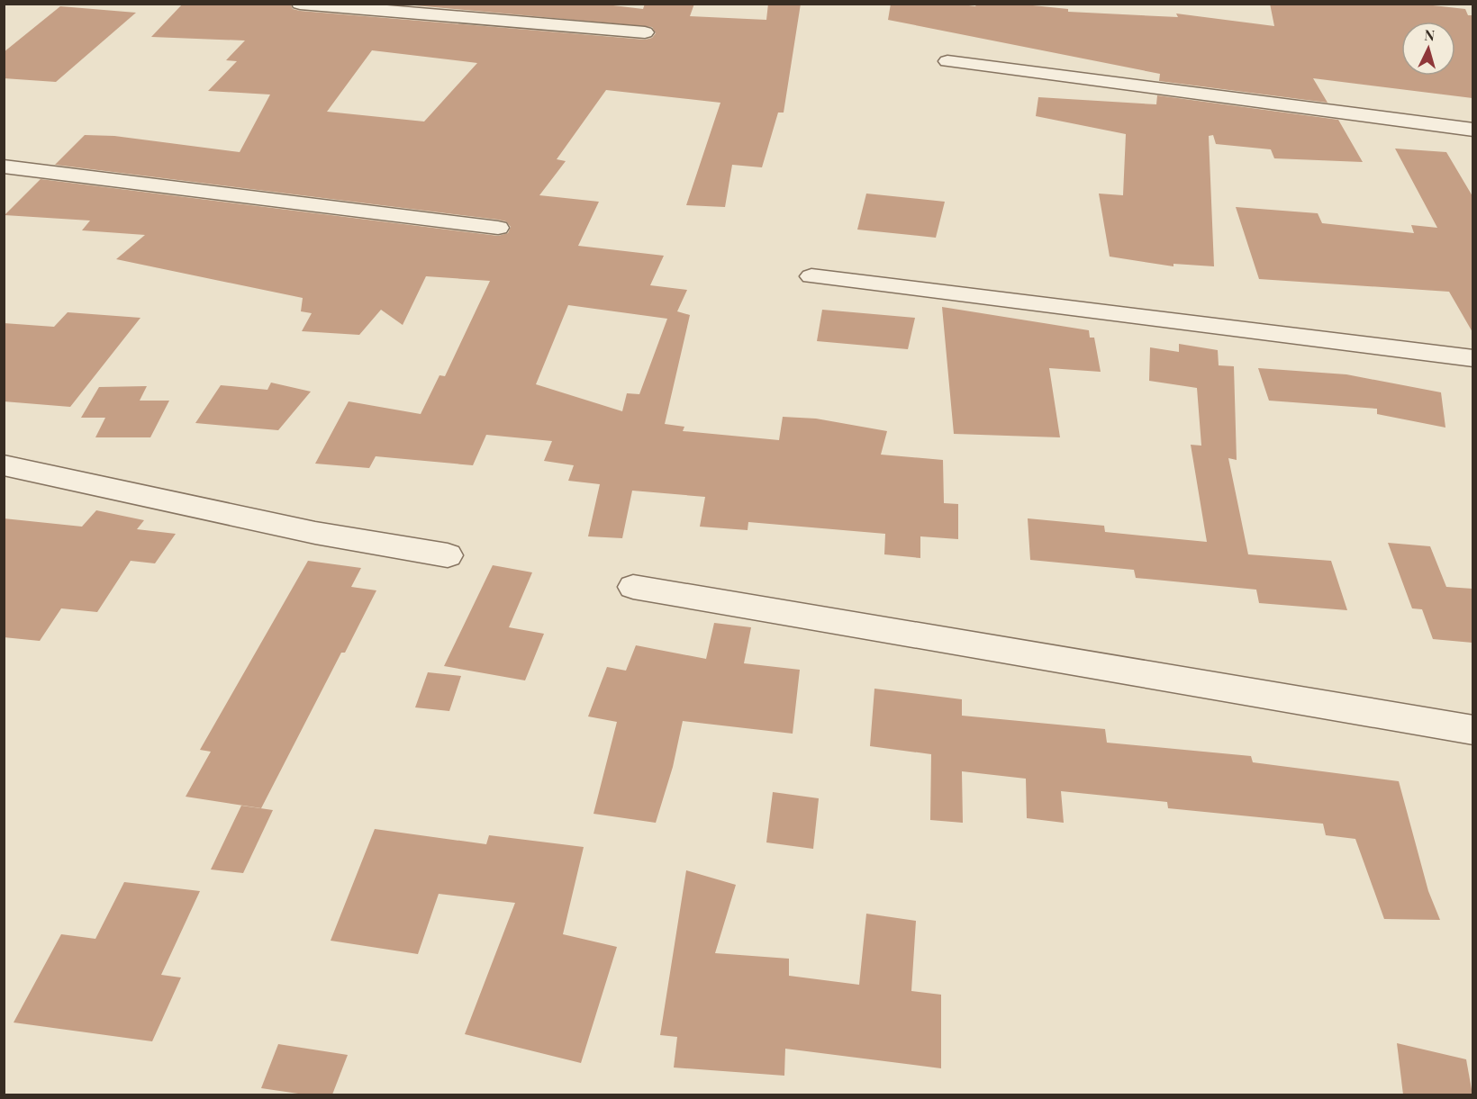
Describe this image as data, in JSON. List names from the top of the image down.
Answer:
{
  "north": "top"
}
